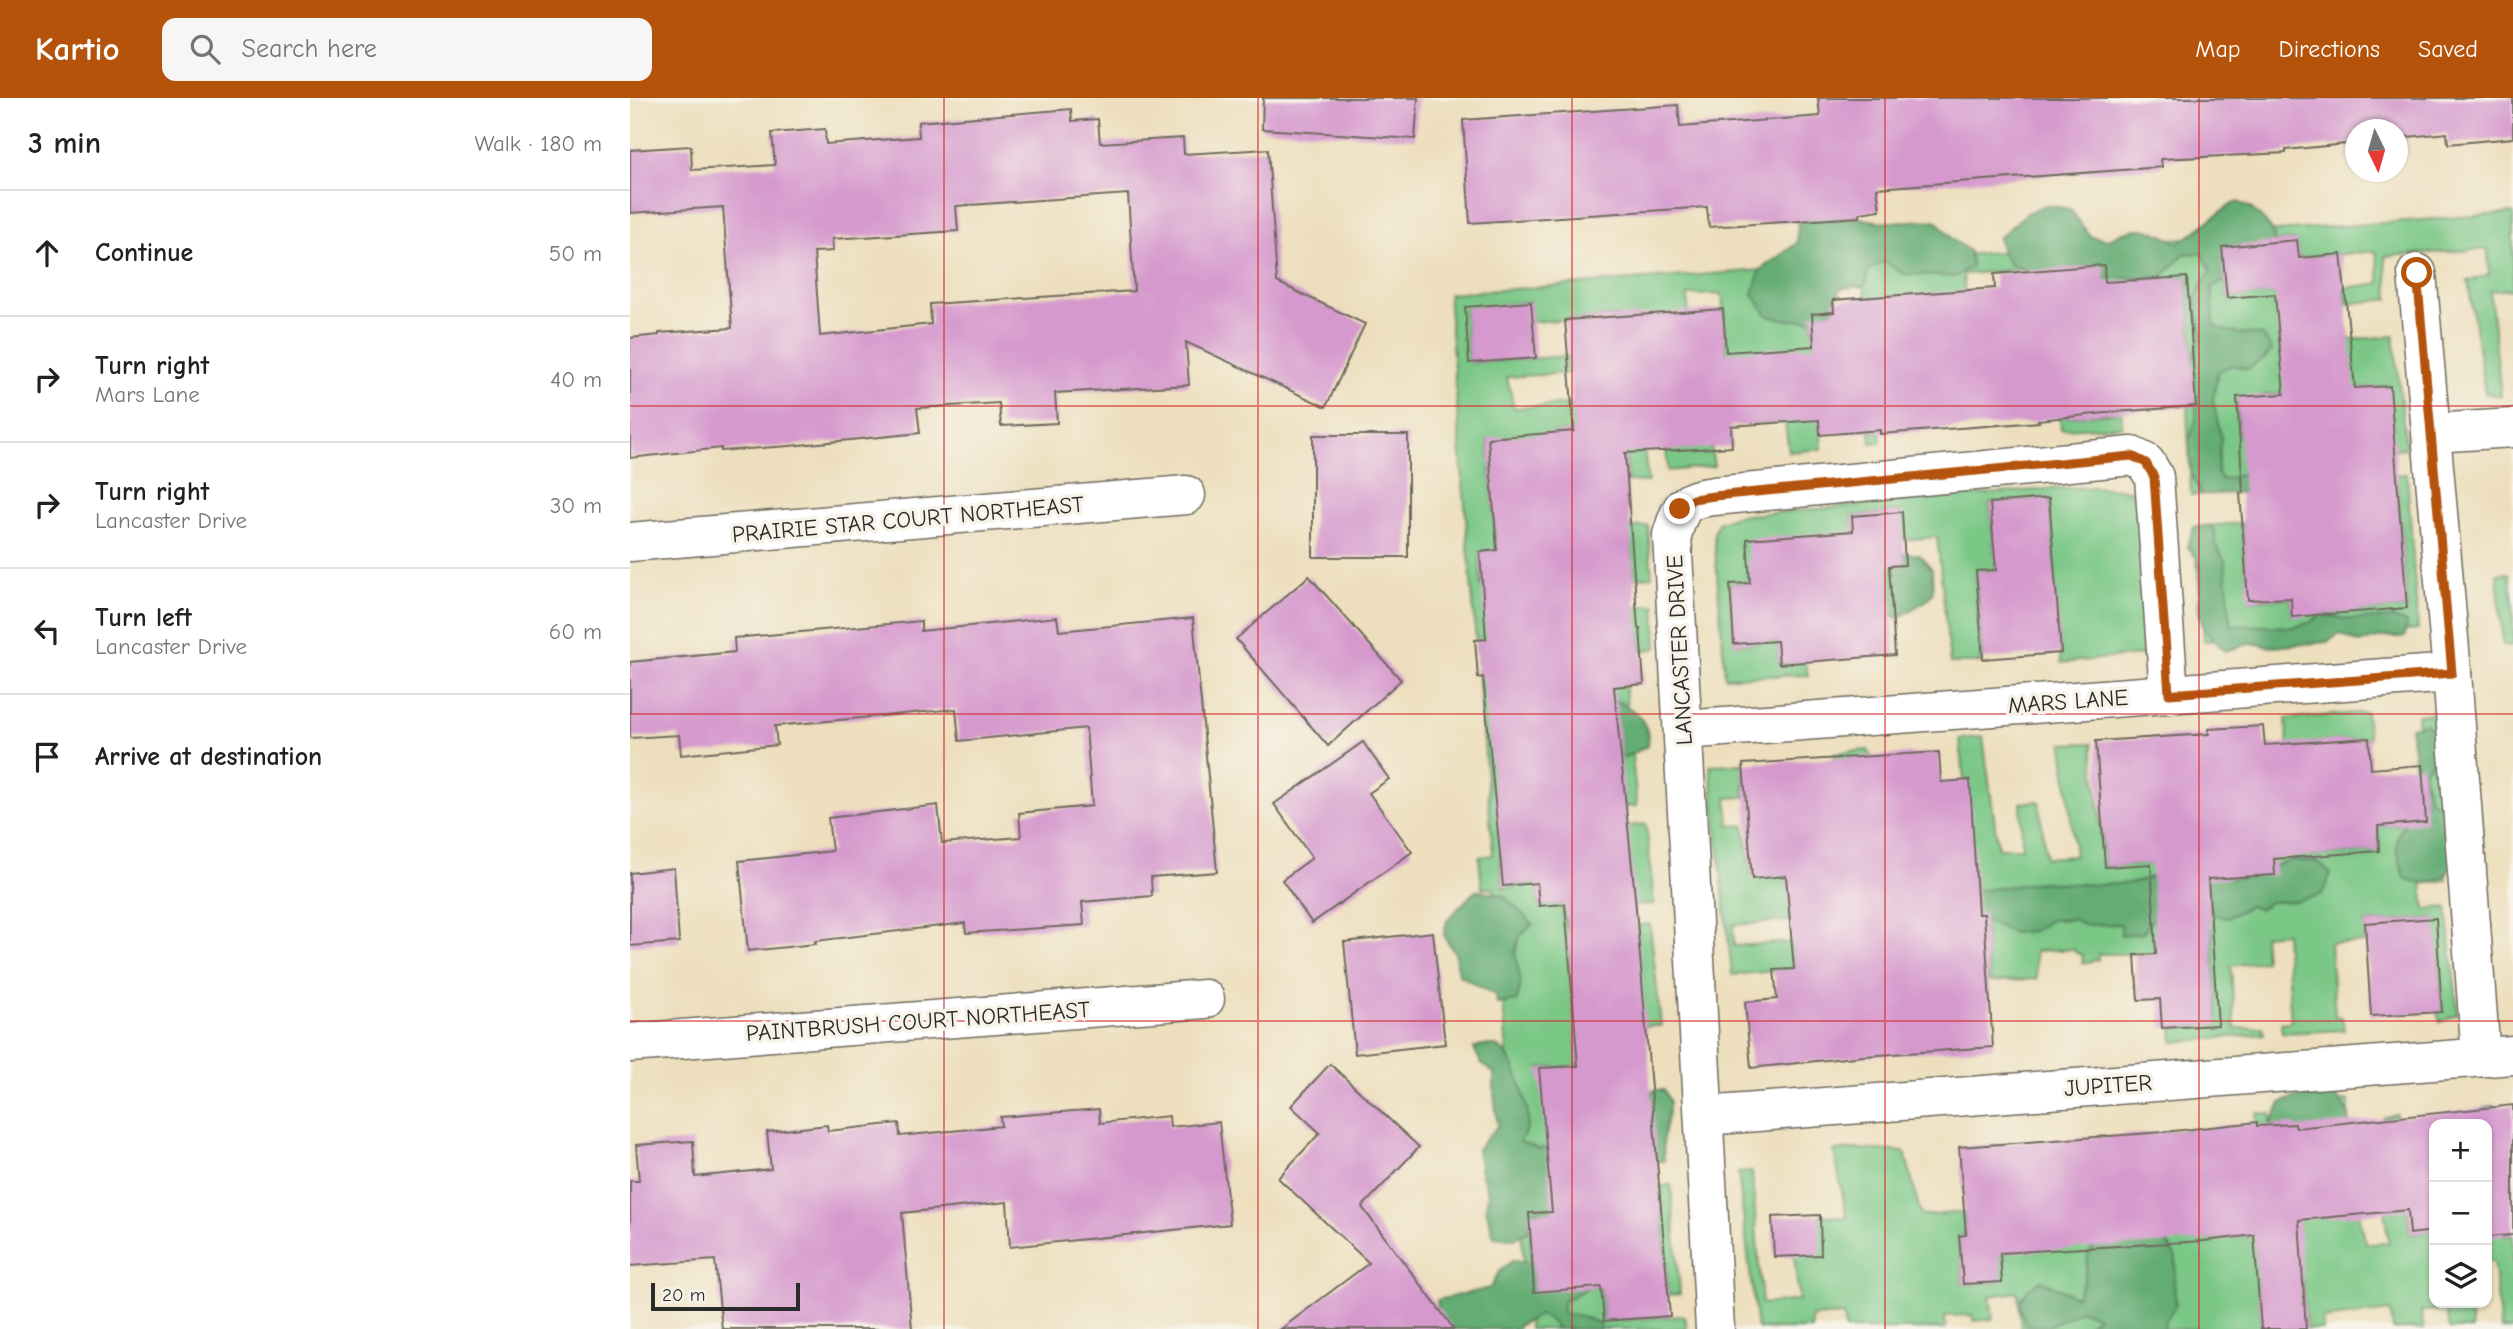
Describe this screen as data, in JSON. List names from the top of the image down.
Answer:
{
  "streets": {
    "street": [
      "PRAIRIE STAR COURT NORTHEAST",
      "LANCASTER DRIVE",
      "MARS LANE",
      "PAINTBRUSH COURT NORTHEAST",
      "JUPITER"
    ]
  },
  "crossings": [
    ["LANCASTER DRIVE", "MARS LANE"],
    ["LANCASTER DRIVE", "JUPITER"]
  ],
  "scale_bar": "20 m",
  "north": "bottom",
  "page": {
    "header": "Kartio",
    "search": "Search here",
    "nav": ["Map", "Directions", "Saved"],
    "heading": ["3 min", "Walk · 180 m"],
    "list": [
      ["Continue", "50 m"],
      ["Turn right", "Mars Lane", "40 m"],
      ["Turn right", "Lancaster Drive", "30 m"],
      ["Turn left", "Lancaster Drive", "60 m"],
      "Arrive at destination"
    ],
    "map_buttons": ["+", "−"],
    "scale": "20 m"
  }
}
